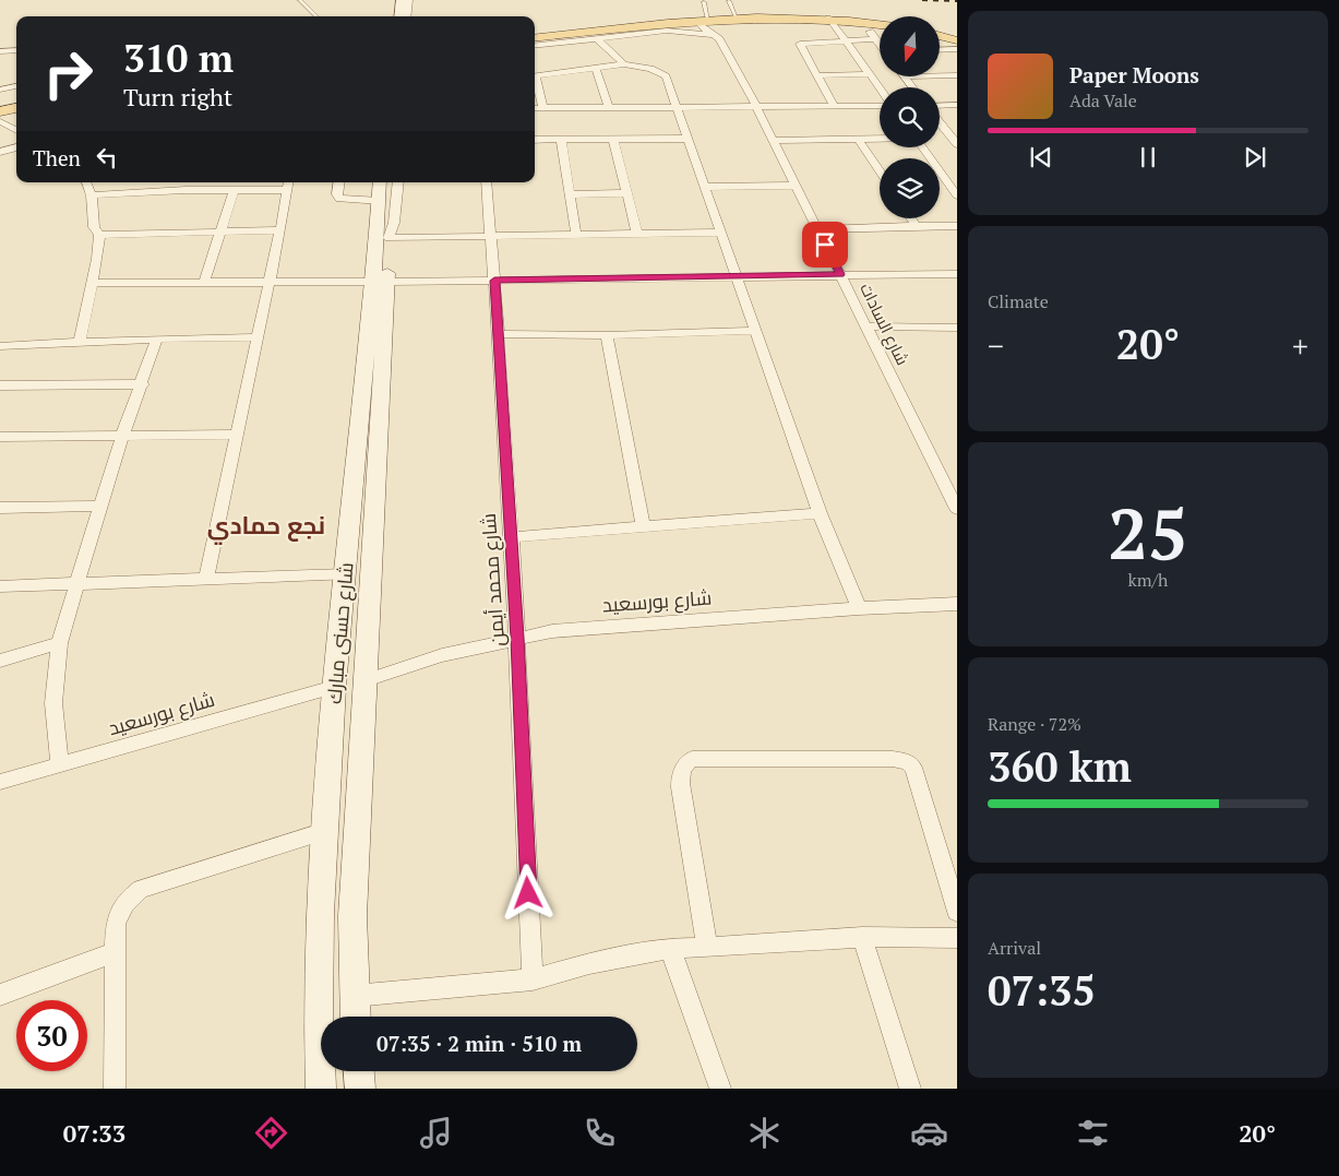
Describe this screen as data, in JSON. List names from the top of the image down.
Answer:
{
  "streets": {
    "main road": ["شارع حسنى مبارك"],
    "street": ["شارع السادات", "شارع محمد أيمن", "شارع بورسعيد"]
  },
  "crossings": [
    ["شارع محمد أيمن", "شارع بورسعيد"],
    ["شارع بورسعيد", "شارع حسنى مبارك"]
  ],
  "districts": ["نجع حمادي"],
  "north": "bottom",
  "page": {
    "turn": ["310 m", "Turn right"],
    "song": ["Paper Moons", "Ada Vale"],
    "then": "Then",
    "tile": [
      "Climate",
      ["25", "km/h"],
      ["Range · 72%", "360 km"],
      ["Arrival", "07:35"]
    ],
    "heat": ["−", "20°", "+"],
    "limit": "30",
    "trip": "07:35 · 2 min · 510 m",
    "tabs": ["07:33", "20°"]
  }
}
